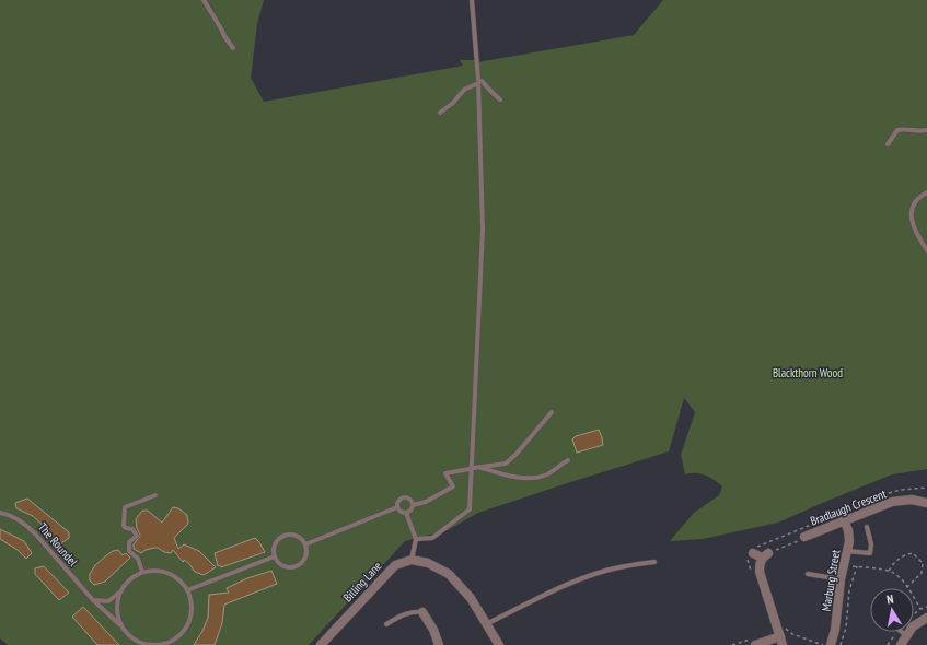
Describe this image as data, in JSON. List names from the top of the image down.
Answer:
{
  "streets": {
    "street": ["Bradlaugh Crescent", "Marburg Street", "Billing Lane"],
    "lane": ["The Roundel"]
  },
  "crossings": [
    ["Bradlaugh Crescent", "Marburg Street"]
  ],
  "parks": ["Blackthorn Wood"],
  "north": "top"
}
